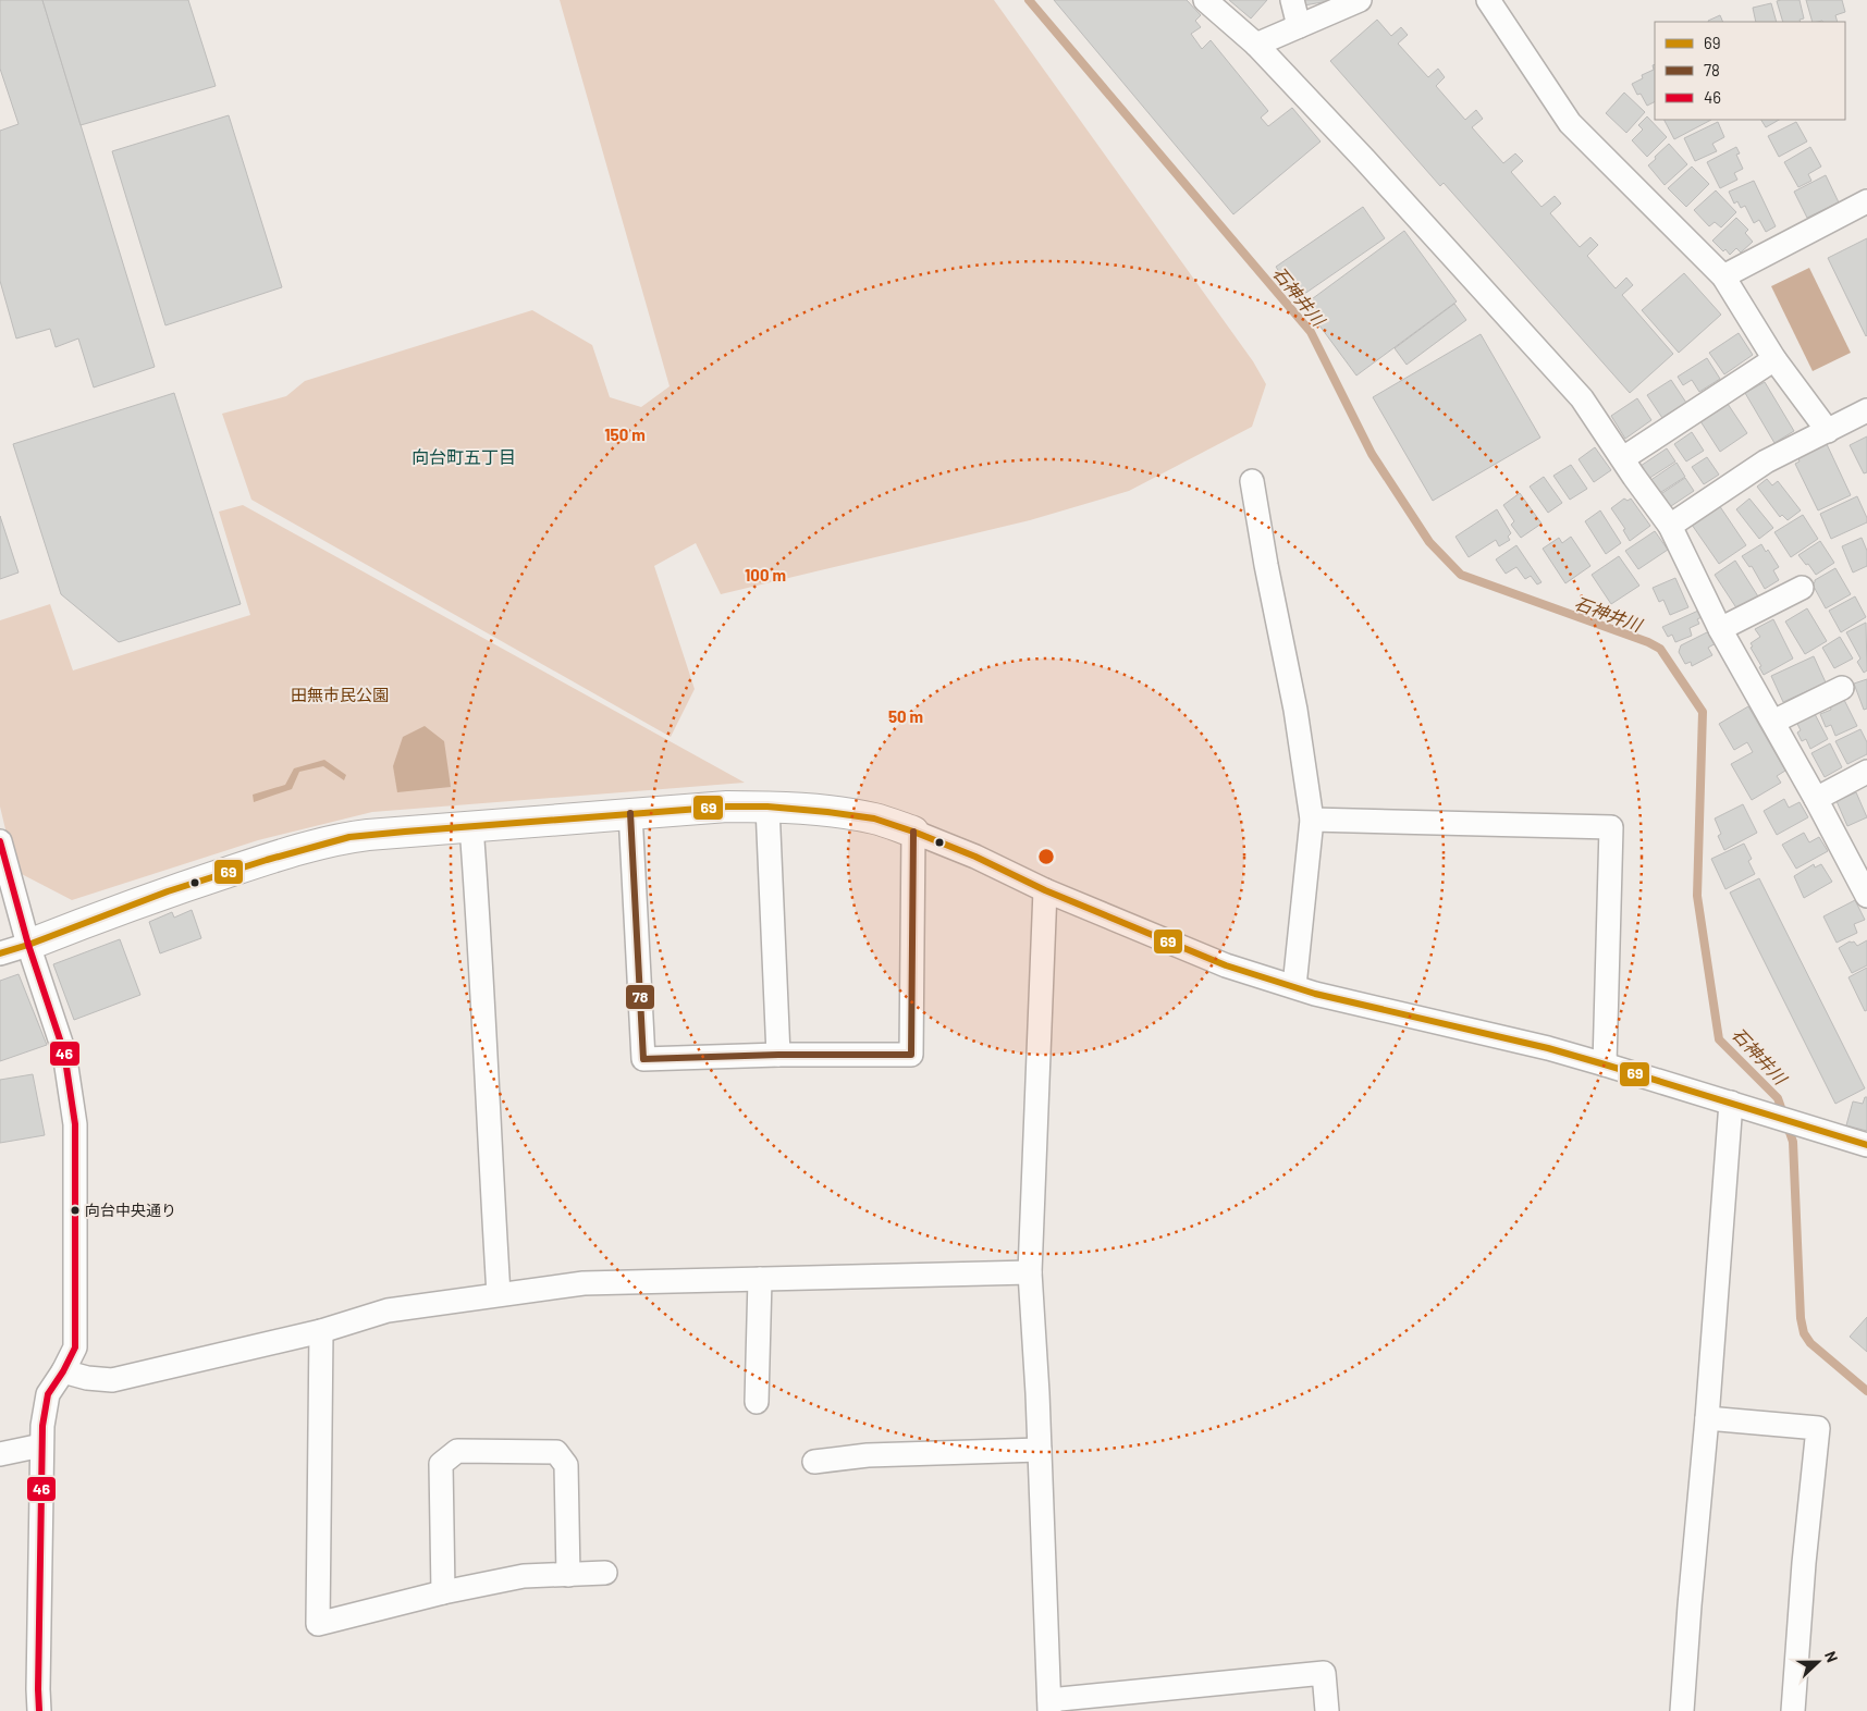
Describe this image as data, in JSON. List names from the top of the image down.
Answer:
{
  "districts": ["向台町五丁目"],
  "water": ["石神井川"],
  "parks": ["田無市民公園"],
  "places": ["向台中央通り"],
  "lines": ["transit line 69", "transit line 78", "transit line 46"],
  "legend": ["69", "78", "46"],
  "north": "right",
  "rings": ["150 m", "100 m", "50 m"]
}
